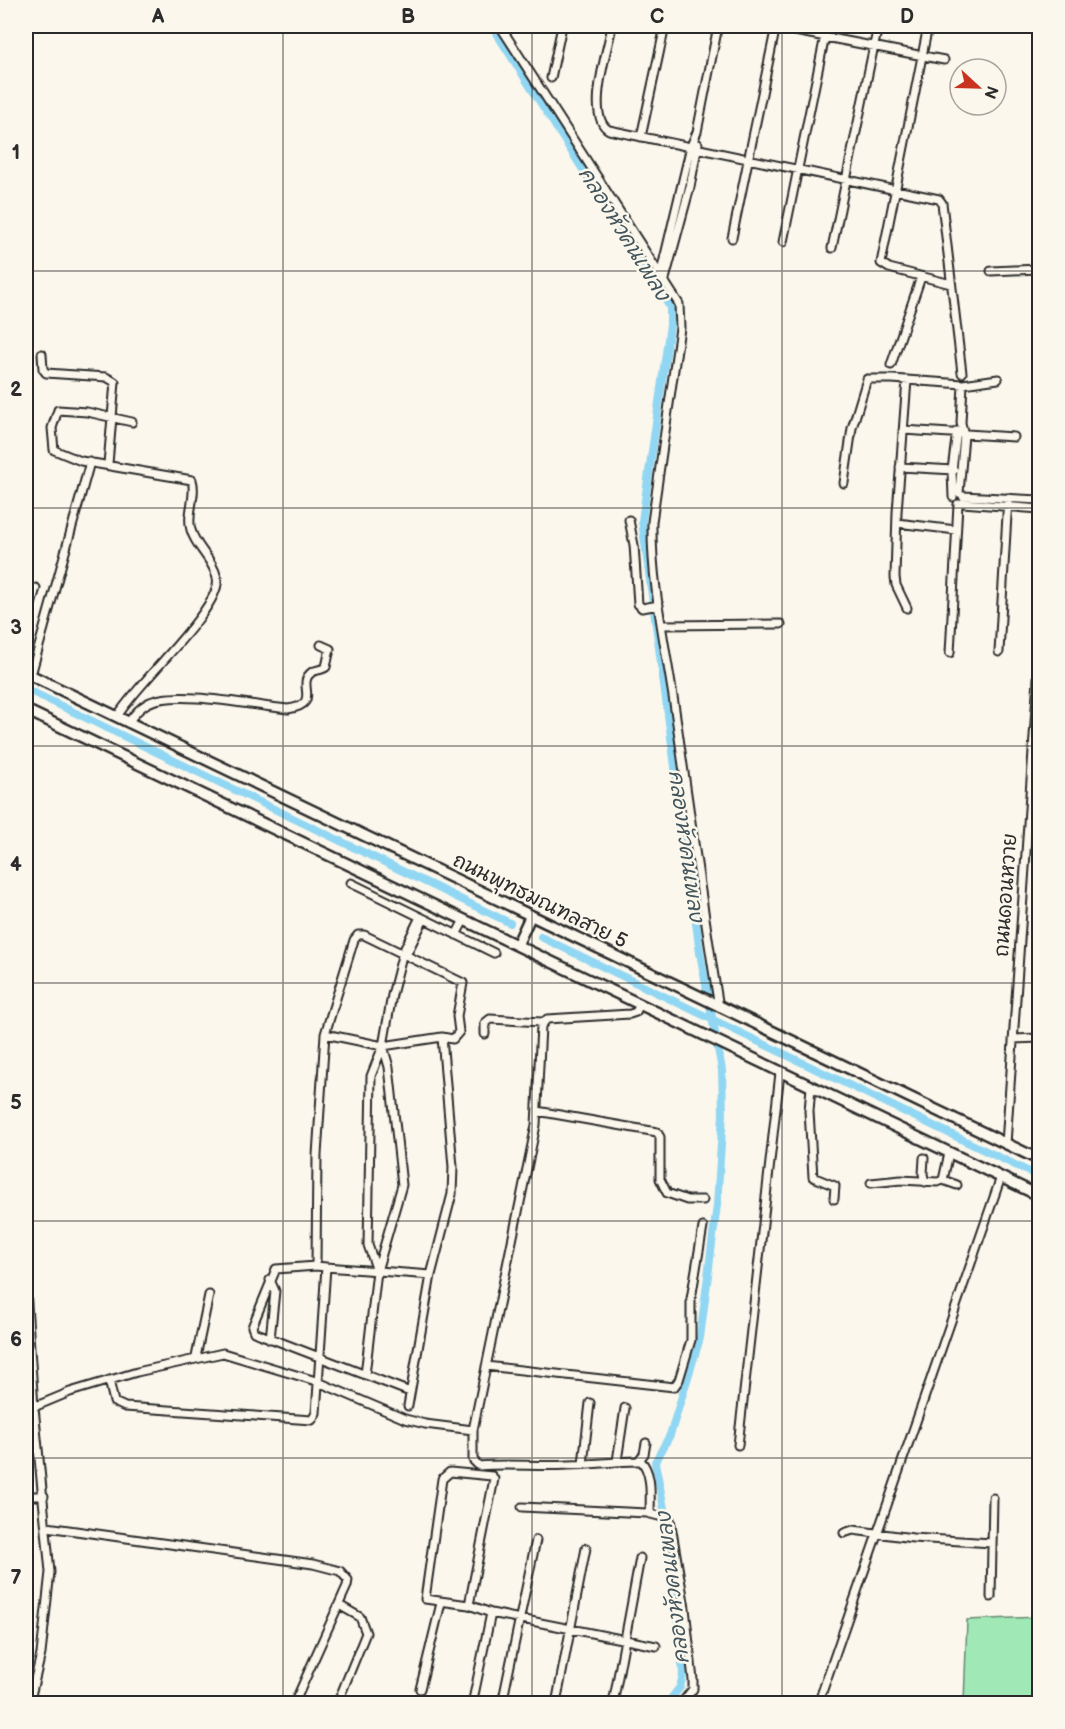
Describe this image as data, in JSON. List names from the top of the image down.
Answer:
{
  "streets": {
    "main road": ["ถนนพุทธมณฑลสาย 5"],
    "street": ["ถนนดอนหวาย"]
  },
  "crossings": [
    ["ถนนดอนหวาย", "ถนนพุทธมณฑลสาย 5"]
  ],
  "water": ["คลองหัวคนเพลง"],
  "north": "right",
  "grid": {
    "columns": [
      "A",
      "B",
      "C",
      "D"
    ],
    "rows": [
      "1",
      "2",
      "3",
      "4",
      "5",
      "6",
      "7"
    ]
  }
}
